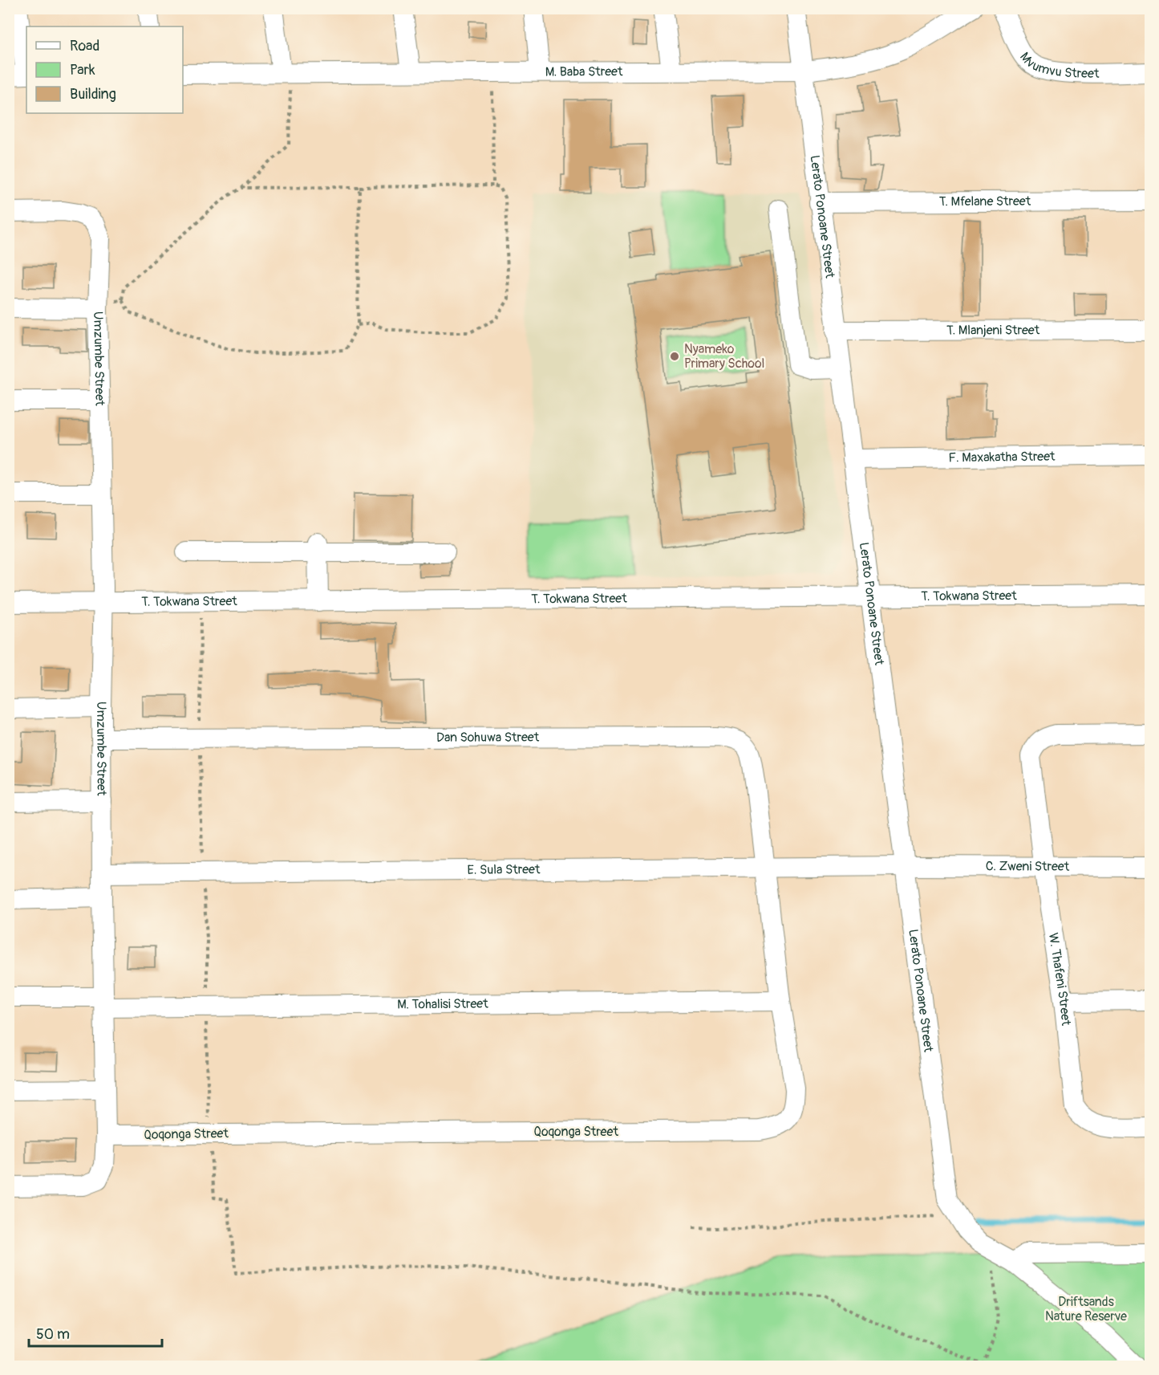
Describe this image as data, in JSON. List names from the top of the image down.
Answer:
{
  "streets": {
    "street": [
      "Mvumvu Street",
      "M. Baba Street",
      "T. Mfelane Street",
      "Lerato Ponoane Street",
      "T. Mlanjeni Street",
      "Umzumbe Street",
      "F. Maxakatha Street",
      "T. Tokwana Street",
      "Dan Sohuwa Street",
      "C. Zweni Street",
      "E. Sula Street",
      "W. Thafeni Street",
      "M. Tohalisi Street",
      "Qoqonga Street"
    ]
  },
  "crossings": [
    ["M. Baba Street", "Lerato Ponoane Street"],
    ["T. Mfelane Street", "Lerato Ponoane Street"],
    ["Lerato Ponoane Street", "T. Mlanjeni Street"],
    ["Lerato Ponoane Street", "F. Maxakatha Street"],
    ["Lerato Ponoane Street", "T. Tokwana Street"],
    ["Lerato Ponoane Street", "C. Zweni Street"],
    ["Lerato Ponoane Street", "E. Sula Street"],
    ["Umzumbe Street", "T. Tokwana Street"],
    ["Umzumbe Street", "Dan Sohuwa Street"],
    ["Umzumbe Street", "E. Sula Street"],
    ["Umzumbe Street", "M. Tohalisi Street"],
    ["Umzumbe Street", "Qoqonga Street"],
    ["Dan Sohuwa Street", "E. Sula Street"],
    ["Dan Sohuwa Street", "Qoqonga Street"],
    ["C. Zweni Street", "E. Sula Street"],
    ["C. Zweni Street", "W. Thafeni Street"],
    ["E. Sula Street", "Qoqonga Street"],
    ["M. Tohalisi Street", "Qoqonga Street"]
  ],
  "parks": ["Driftsands Nature Reserve"],
  "places": ["Nyameko Primary School"],
  "legend": ["Road", "Park", "Building"],
  "scale_bar": "50 m"
}
